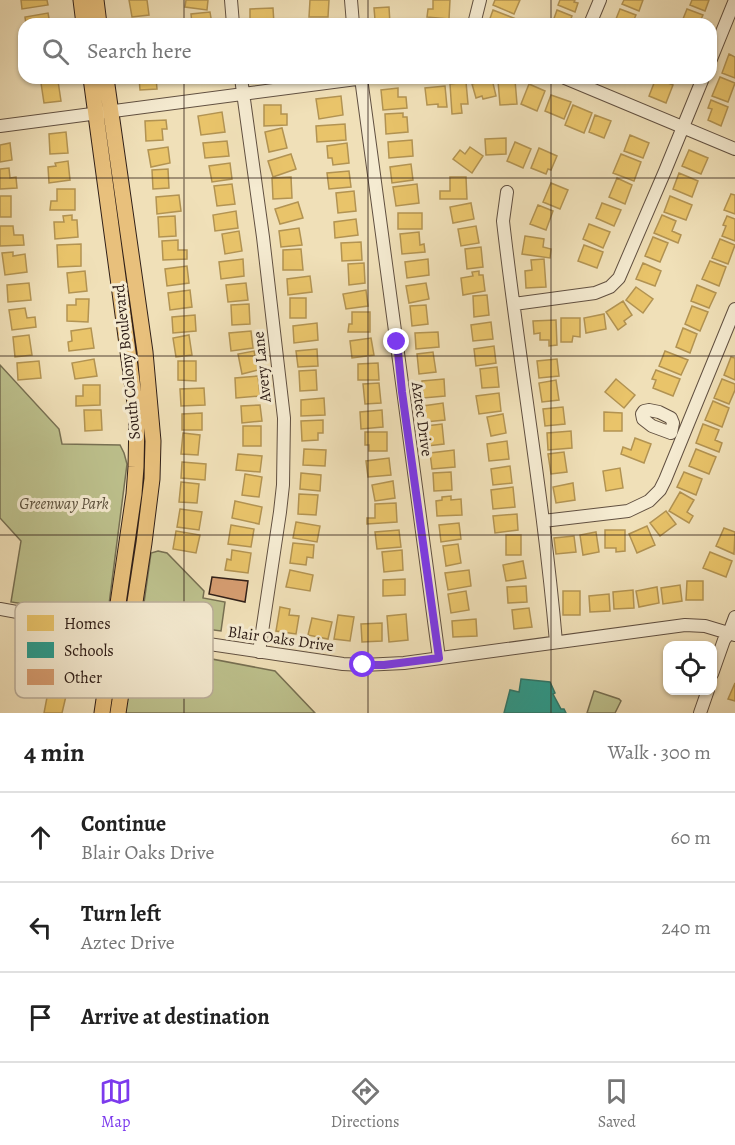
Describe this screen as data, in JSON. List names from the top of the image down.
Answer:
{
  "streets": {
    "main road": ["South Colony Boulevard"],
    "street": ["Avery Lane", "Aztec Drive", "Blair Oaks Drive"]
  },
  "crossings": [
    ["Avery Lane", "Blair Oaks Drive"],
    ["Aztec Drive", "Blair Oaks Drive"]
  ],
  "parks": ["Greenway Park"],
  "legend": ["Homes", "Schools", "Other"],
  "page": {
    "search": "Search here",
    "heading": ["4 min", "Walk · 300 m"],
    "list": [
      ["Continue", "Blair Oaks Drive", "60 m"],
      ["Turn left", "Aztec Drive", "240 m"],
      "Arrive at destination"
    ],
    "nav": ["Map", "Directions", "Saved"]
  }
}
